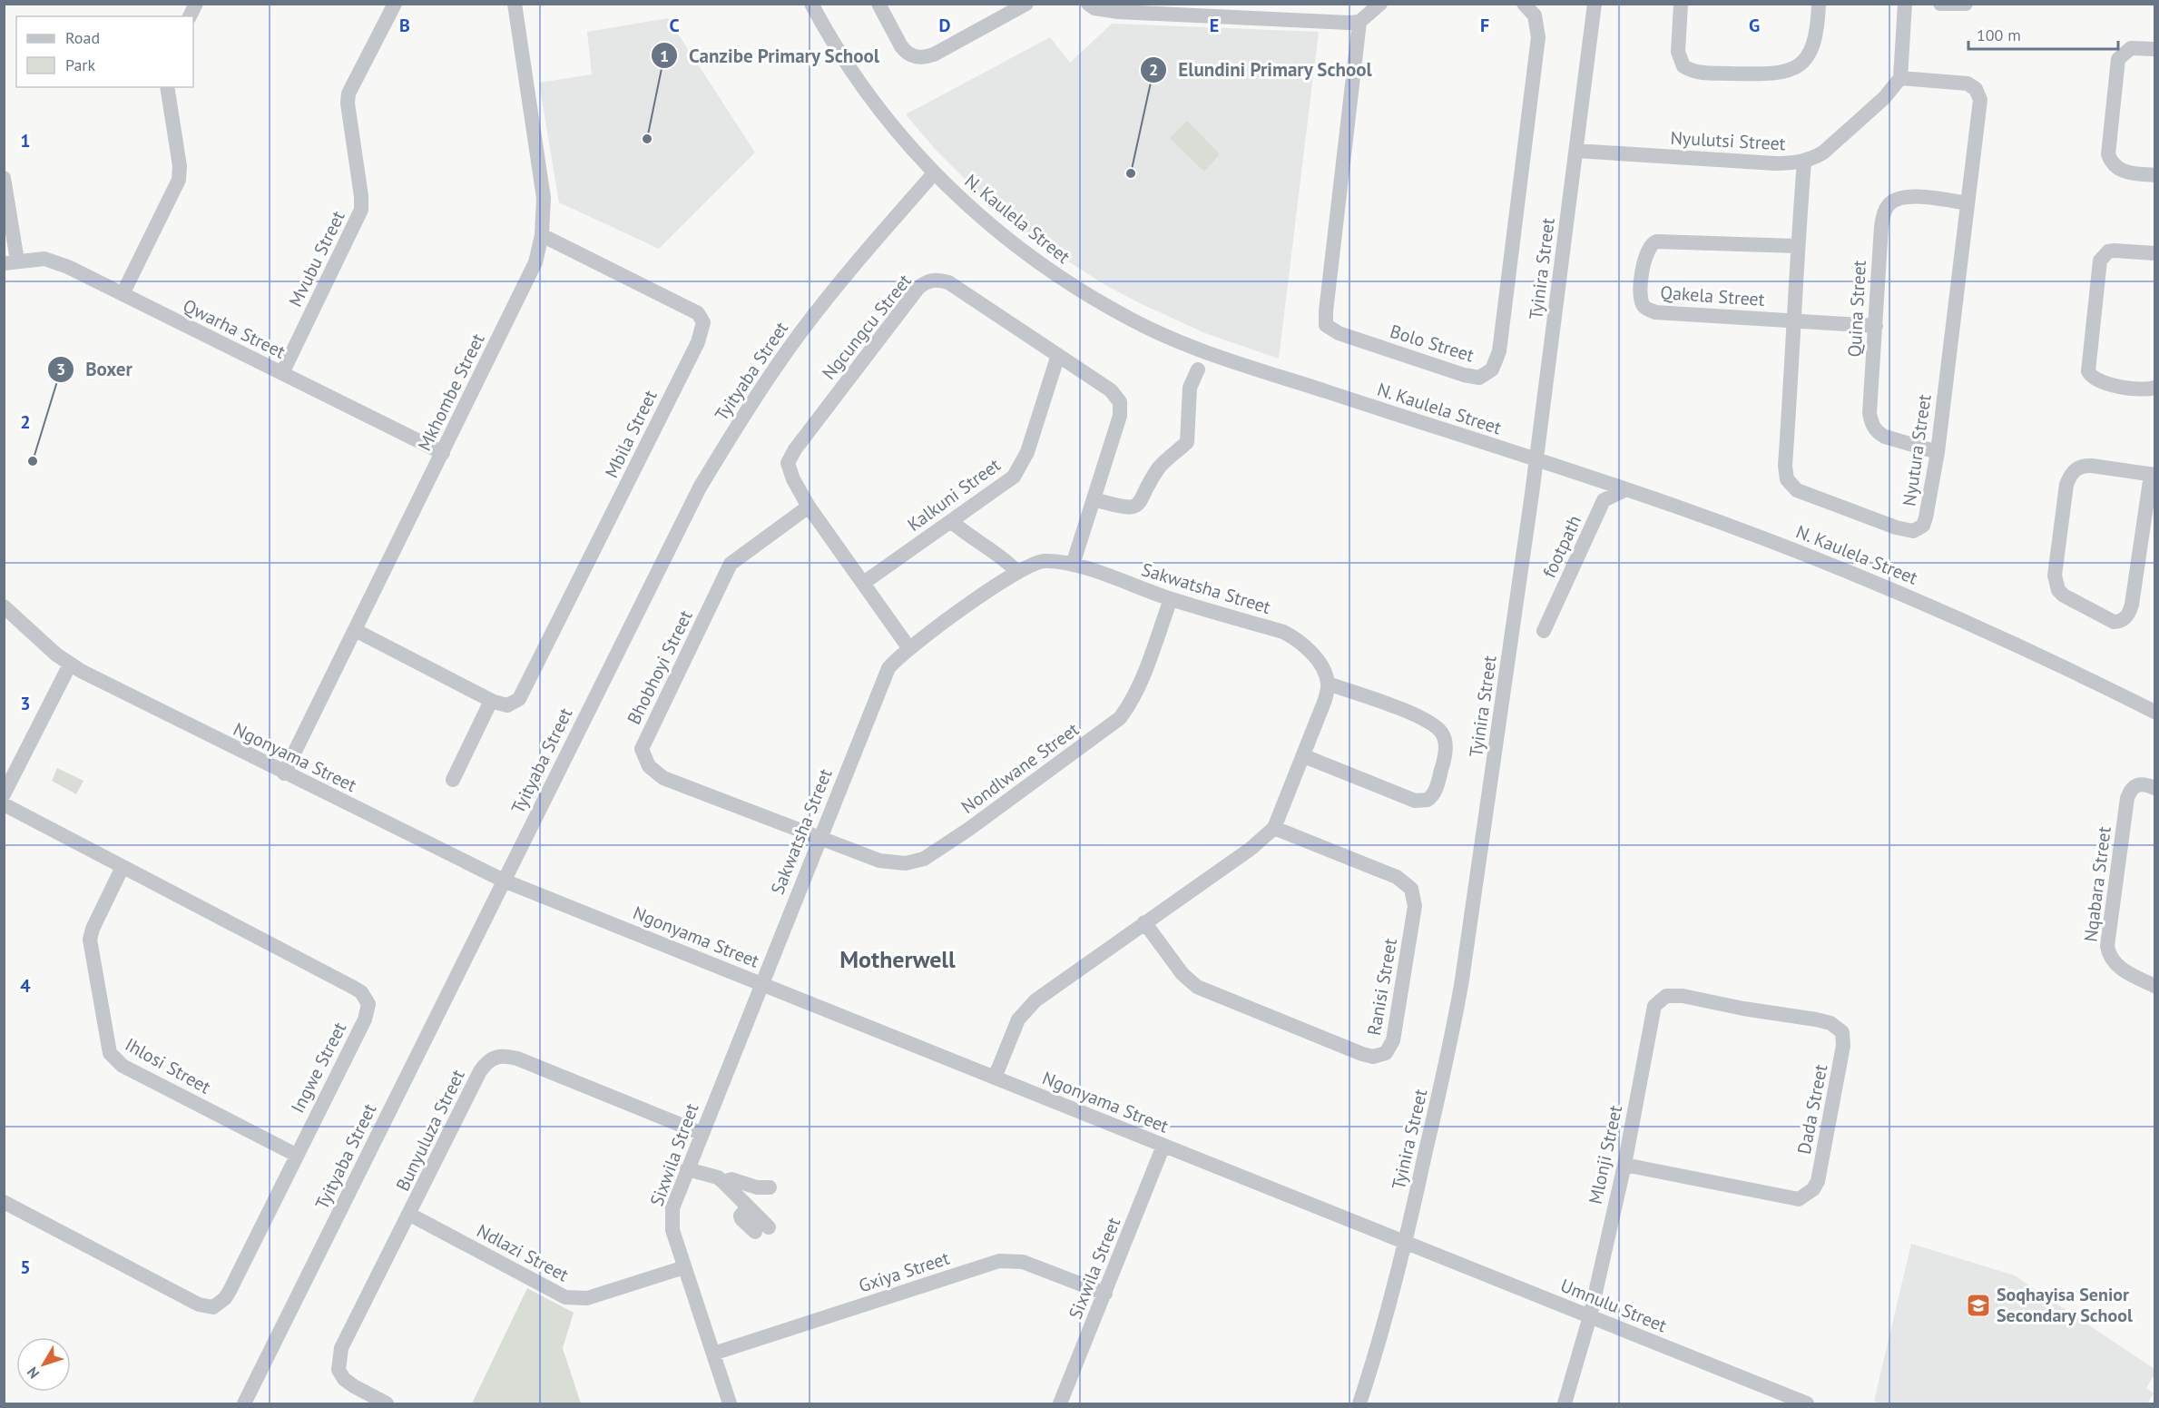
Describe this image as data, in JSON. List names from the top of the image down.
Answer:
{
  "streets": {
    "street": [
      "Nyulutsi Street",
      "N. Kaulela Street",
      "Mvubu Street",
      "Tyinira Street",
      "Qakela Street",
      "Quina Street",
      "Ngcungcu Street",
      "Qwarha Street",
      "Bolo Street",
      "Tyityaba Street",
      "Mkhombe Street",
      "Mbila Street",
      "Nyutura Street",
      "Kalkuni Street",
      "footpath",
      "Sakwatsha Street",
      "Bhobhoyi Street",
      "Ngonyama Street",
      "Nondlwane Street",
      "Nqabara Street",
      "Ranisi Street",
      "Ihlosi Street",
      "Ingwe Street",
      "Dada Street",
      "Bunyuluza Street",
      "Sixwila Street",
      "Mlonji Street",
      "Ndlazi Street",
      "Gxiya Street",
      "Umnulu Street"
    ]
  },
  "crossings": [
    ["Nyulutsi Street", "Tyinira Street"],
    ["Nyulutsi Street", "Nyutura Street"],
    ["N. Kaulela Street", "Tyinira Street"],
    ["N. Kaulela Street", "Tyityaba Street"],
    ["N. Kaulela Street", "footpath"],
    ["Mvubu Street", "Qwarha Street"],
    ["Tyinira Street", "Ngonyama Street"],
    ["Tyinira Street", "Umnulu Street"],
    ["Qakela Street", "Quina Street"],
    ["Qakela Street", "Nyutura Street"],
    ["Quina Street", "Nyutura Street"],
    ["Ngcungcu Street", "Kalkuni Street"],
    ["Ngcungcu Street", "Sakwatsha Street"],
    ["Ngcungcu Street", "Bhobhoyi Street"],
    ["Qwarha Street", "Mkhombe Street"],
    ["Tyityaba Street", "Ngonyama Street"],
    ["Mkhombe Street", "Mbila Street"],
    ["Mkhombe Street", "Ngonyama Street"],
    ["Sakwatsha Street", "Bhobhoyi Street"],
    ["Sakwatsha Street", "Ngonyama Street"],
    ["Sakwatsha Street", "Nondlwane Street"],
    ["Sakwatsha Street", "Sixwila Street"],
    ["Bhobhoyi Street", "Nondlwane Street"],
    ["Ngonyama Street", "Sixwila Street"],
    ["Ngonyama Street", "Umnulu Street"],
    ["Ihlosi Street", "Ingwe Street"],
    ["Dada Street", "Mlonji Street"],
    ["Bunyuluza Street", "Sixwila Street"],
    ["Bunyuluza Street", "Ndlazi Street"],
    ["Sixwila Street", "Ndlazi Street"],
    ["Sixwila Street", "Gxiya Street"],
    ["Mlonji Street", "Umnulu Street"]
  ],
  "districts": ["Motherwell"],
  "places": {
    "other": ["Canzibe Primary School", "Elundini Primary School", "Boxer"],
    "school or university": ["Soqhayisa Senior Secondary School"]
  },
  "legend": ["Road", "Park"],
  "scale_bar": "100 m",
  "north": "bottom left",
  "grid": {
    "columns": [
      "B",
      "C",
      "D",
      "E",
      "F",
      "G"
    ],
    "rows": [
      "1",
      "2",
      "3",
      "4",
      "5"
    ]
  }
}
